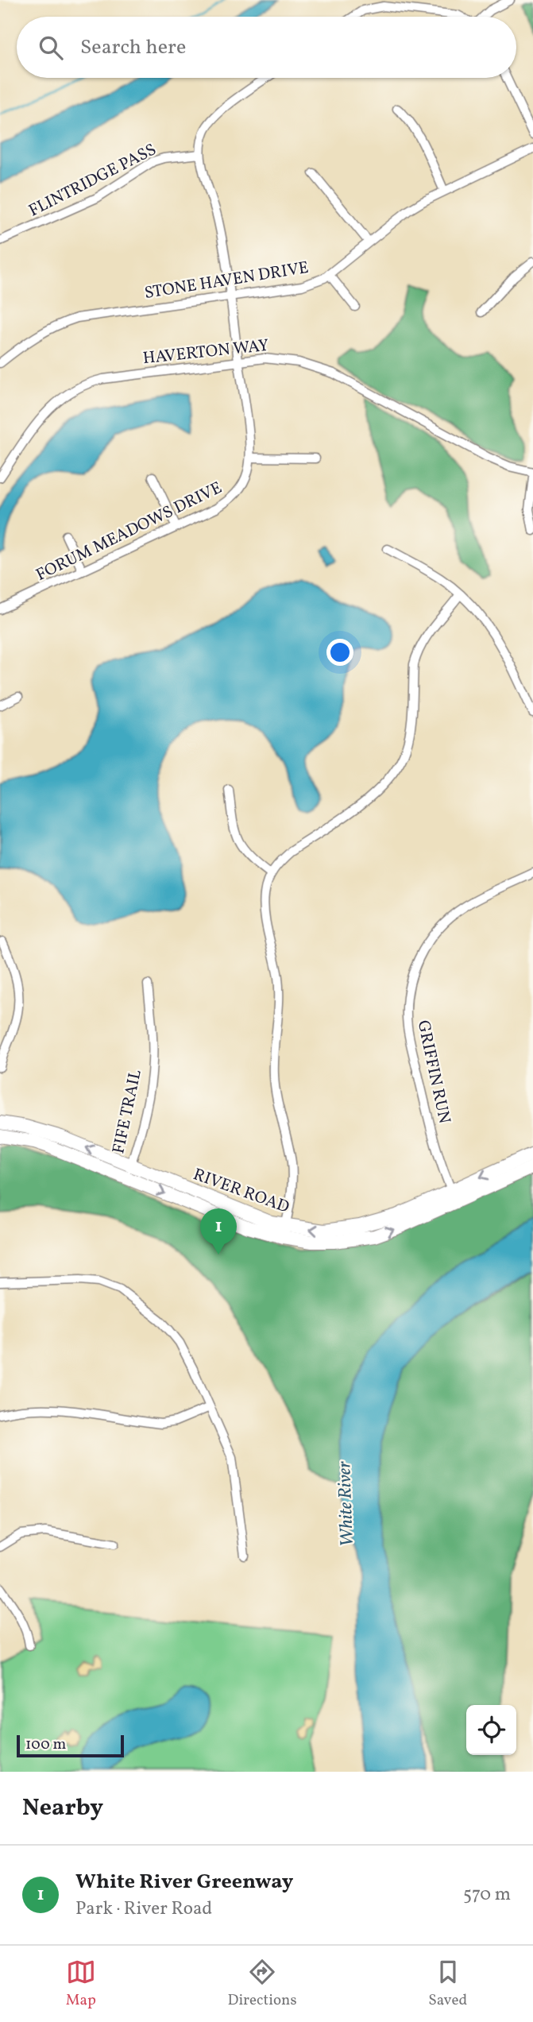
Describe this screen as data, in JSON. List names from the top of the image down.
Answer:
{
  "streets": {
    "main road": ["RIVER ROAD"],
    "street": [
      "FLINTRIDGE PASS",
      "STONE HAVEN DRIVE",
      "HAVERTON WAY",
      "FORUM MEADOWS DRIVE",
      "GRIFFIN RUN",
      "FIFE TRAIL"
    ]
  },
  "crossings": [
    ["FLINTRIDGE PASS", "FORUM MEADOWS DRIVE"],
    ["STONE HAVEN DRIVE", "FORUM MEADOWS DRIVE"],
    ["HAVERTON WAY", "FORUM MEADOWS DRIVE"],
    ["GRIFFIN RUN", "RIVER ROAD"],
    ["FIFE TRAIL", "RIVER ROAD"]
  ],
  "water": ["White River"],
  "scale_bar": "100 m",
  "page": {
    "search": "Search here",
    "pins": "1",
    "scale": "100 m",
    "heading": "Nearby",
    "list": [
      {
        "mark": "1",
        "name": "White River Greenway",
        "note": "Park · River Road",
        "value": "570 m"
      }
    ],
    "nav": ["Map", "Directions", "Saved"]
  }
}
